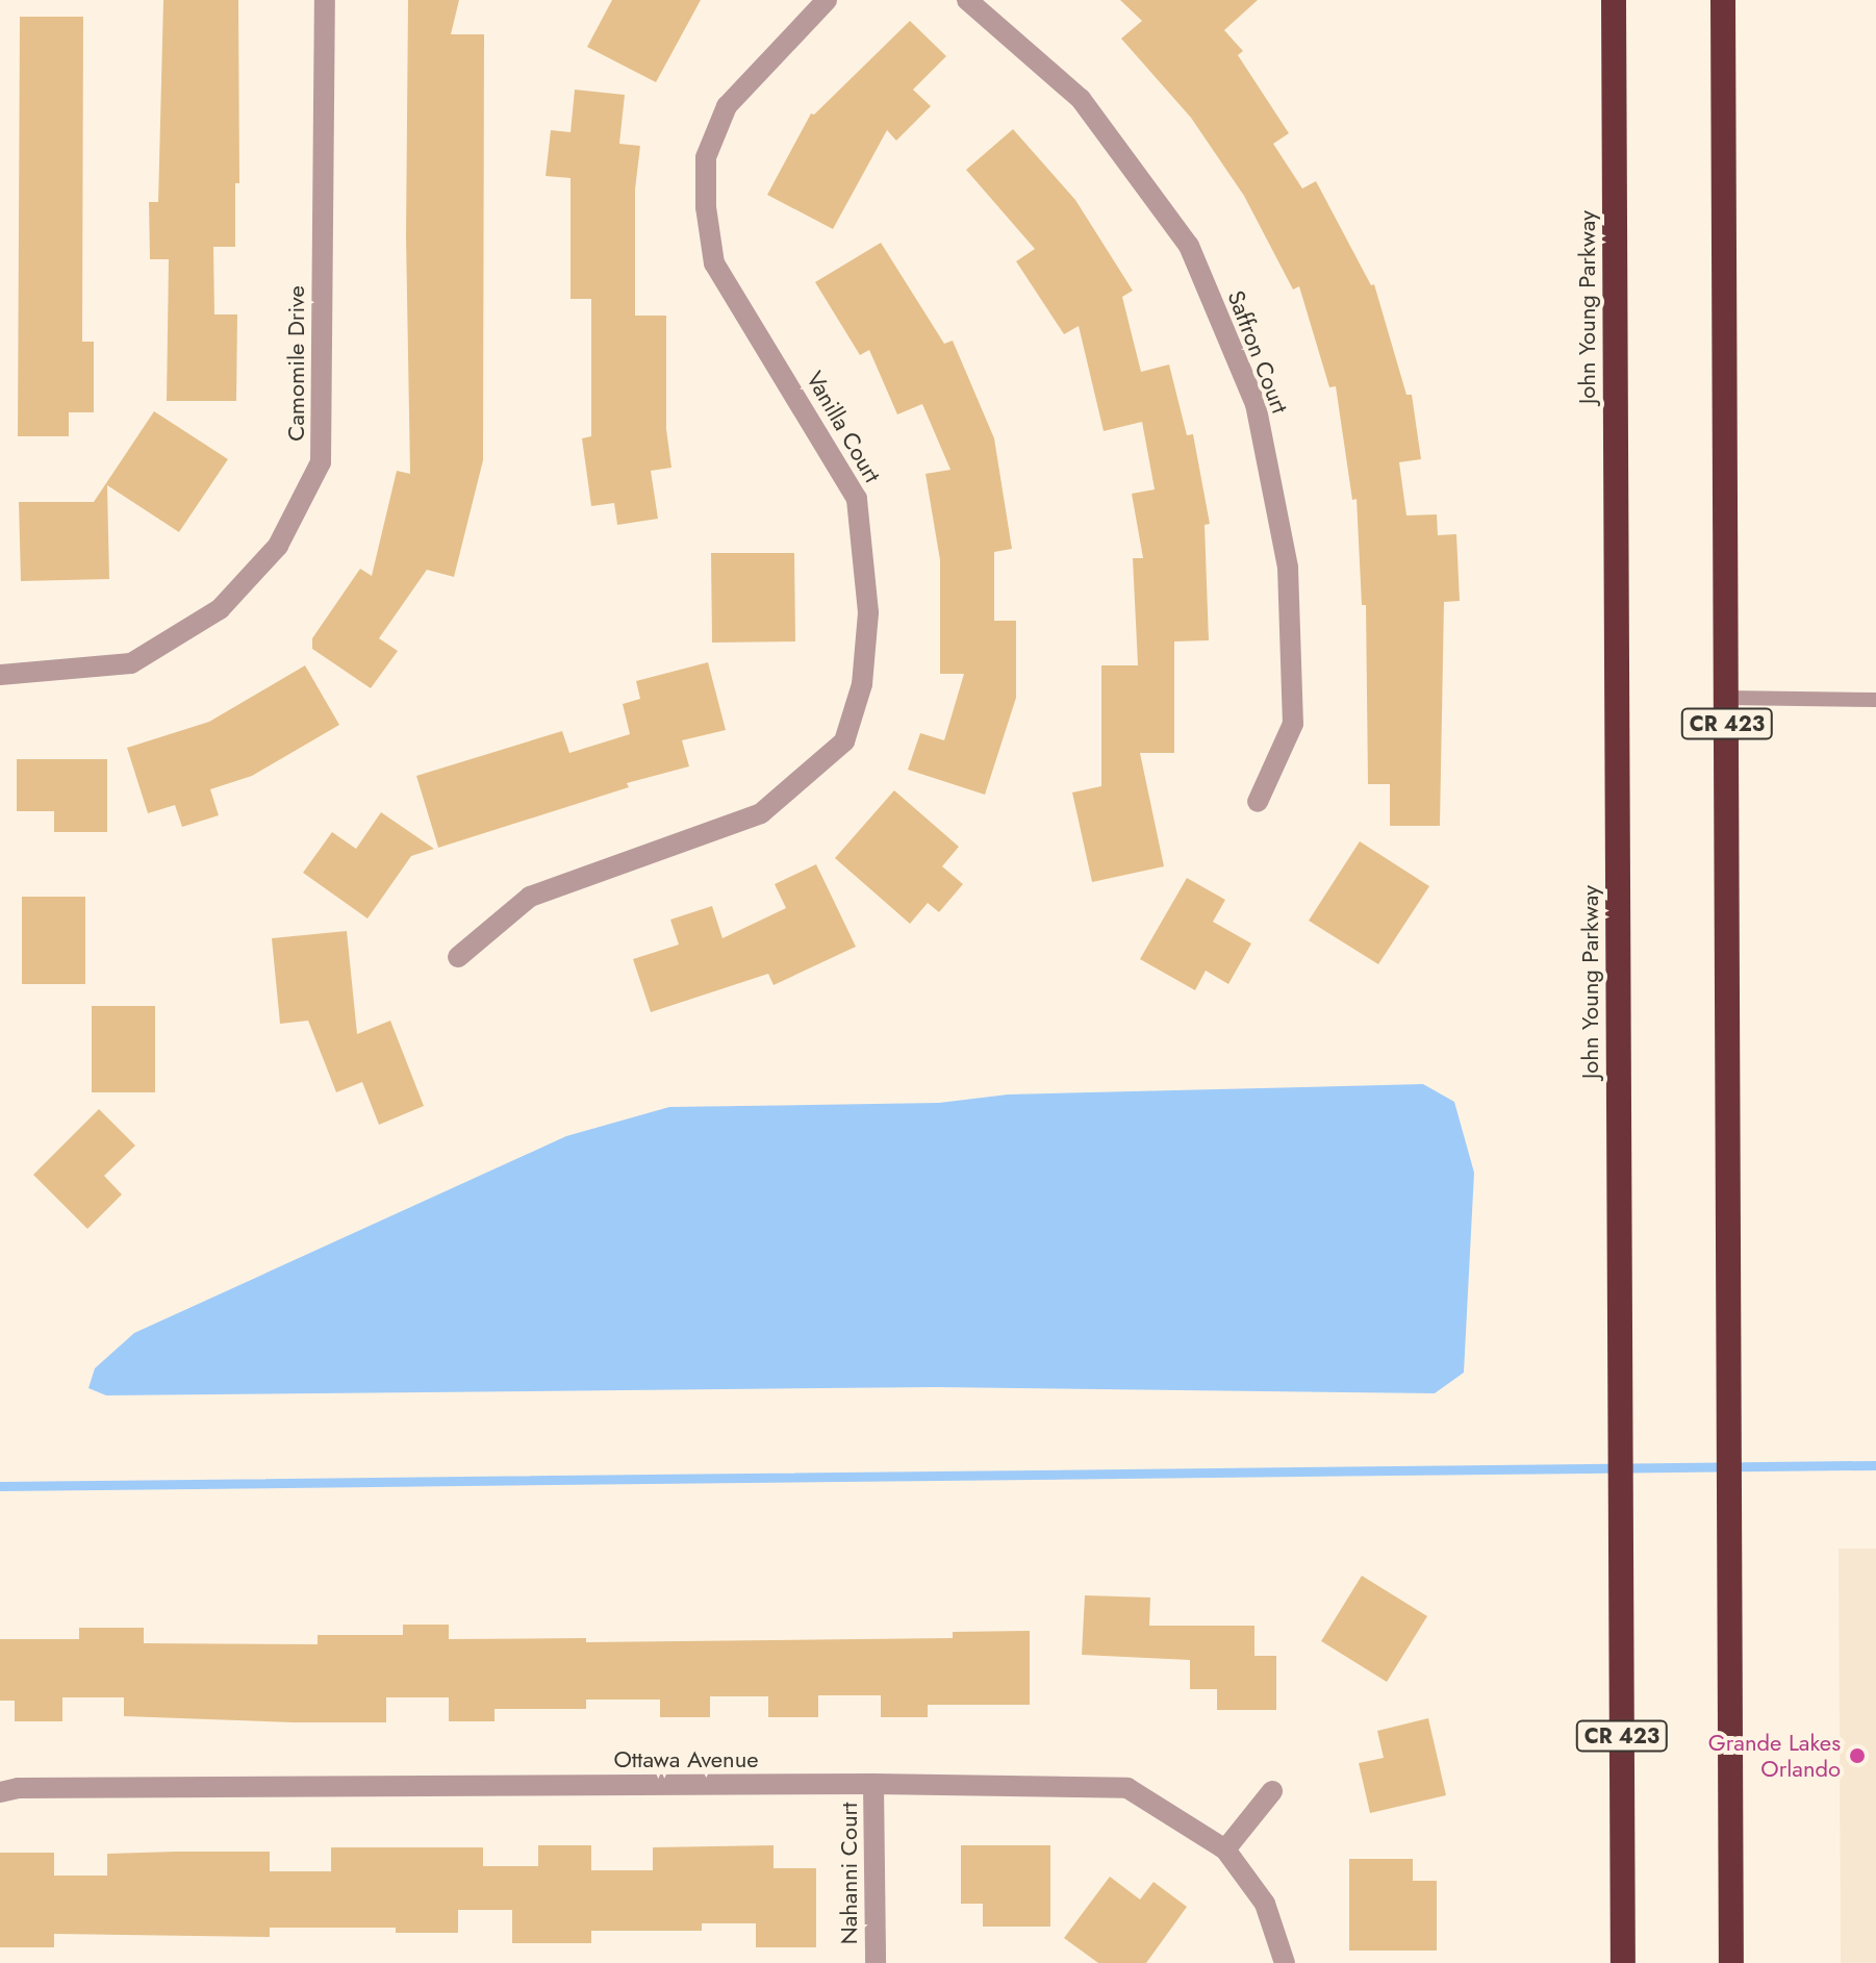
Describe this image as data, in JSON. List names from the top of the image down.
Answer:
{
  "streets": {
    "highway": ["John Young Parkway", "CR 423"],
    "street": [
      "Saffron Court",
      "Camomile Drive",
      "Vanilla Court",
      "Ottawa Avenue",
      "Nahanni Court"
    ]
  },
  "crossings": [
    ["Ottawa Avenue", "Nahanni Court"]
  ],
  "places": ["Grande Lakes Orlando"]
}
